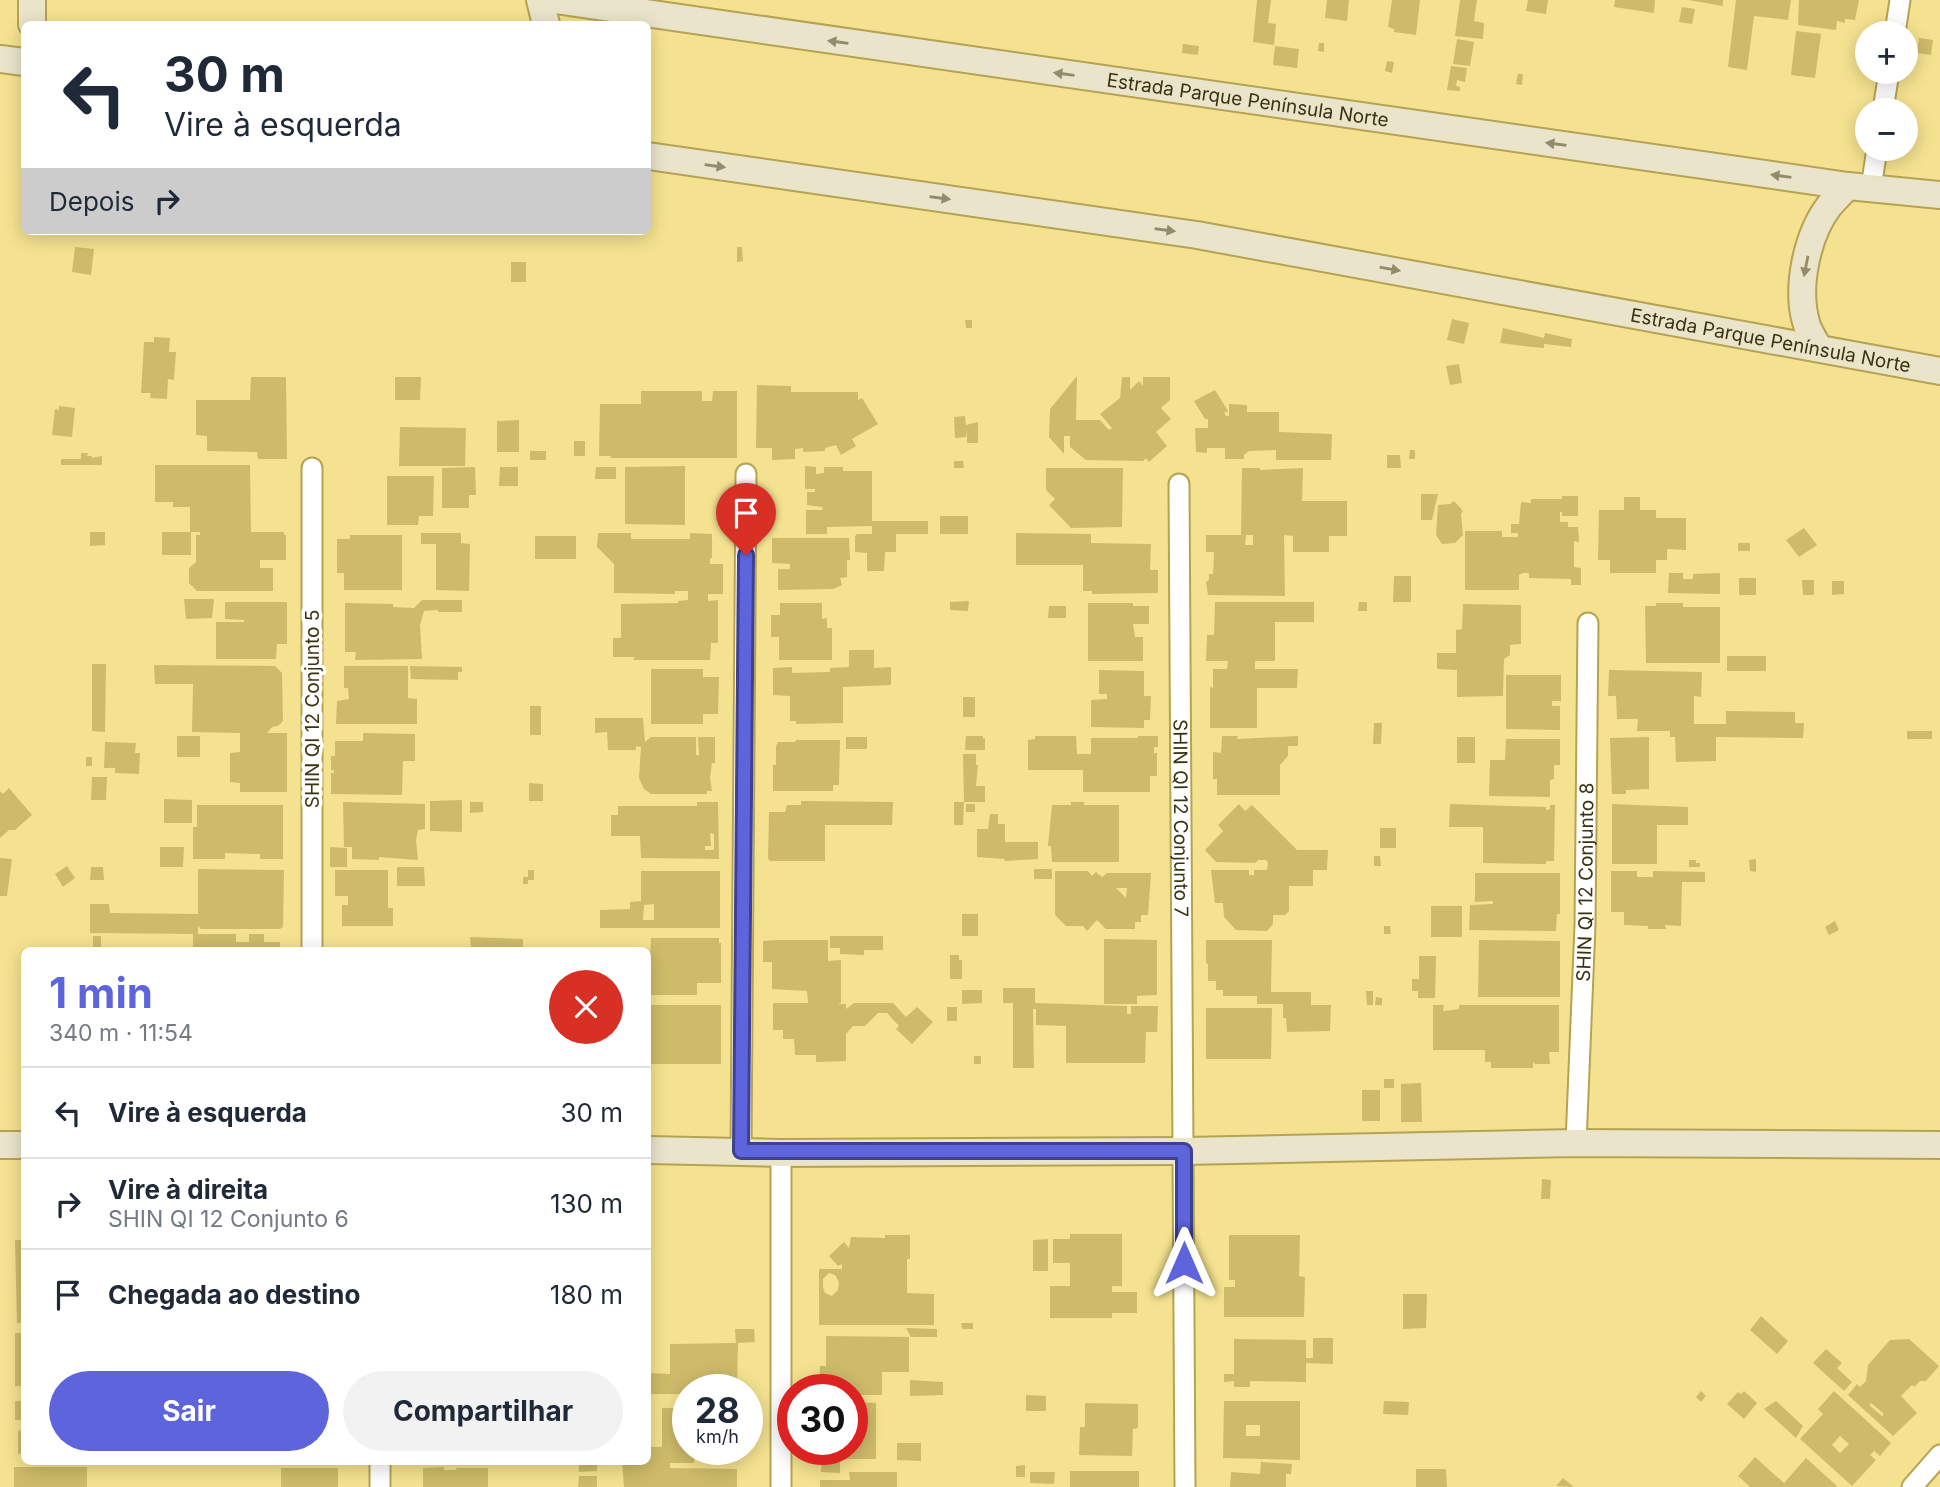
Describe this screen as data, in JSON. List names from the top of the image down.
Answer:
{
  "streets": {
    "main road": ["Estrada Parque Península Norte"],
    "street": ["SHIN QI 12 Conjunto 5", "SHIN QI 12 Conjunto 7", "SHIN QI 12 Conjunto 8"]
  },
  "page": {
    "map_buttons": ["+", "−"],
    "turn": ["30 m", "Vire à esquerda"],
    "then": "Depois",
    "heading": ["1 min", "340 m · 11:54"],
    "list": [
      {
        "name": "Vire à esquerda",
        "value": "30 m"
      },
      {
        "name": "Vire à direita",
        "note": "SHIN QI 12 Conjunto 6",
        "value": "130 m"
      },
      {
        "name": "Chegada ao destino",
        "value": "180 m"
      }
    ],
    "buttons": ["Sair", "Compartilhar"],
    "speed": "28 km/h",
    "limit": "30"
  }
}
